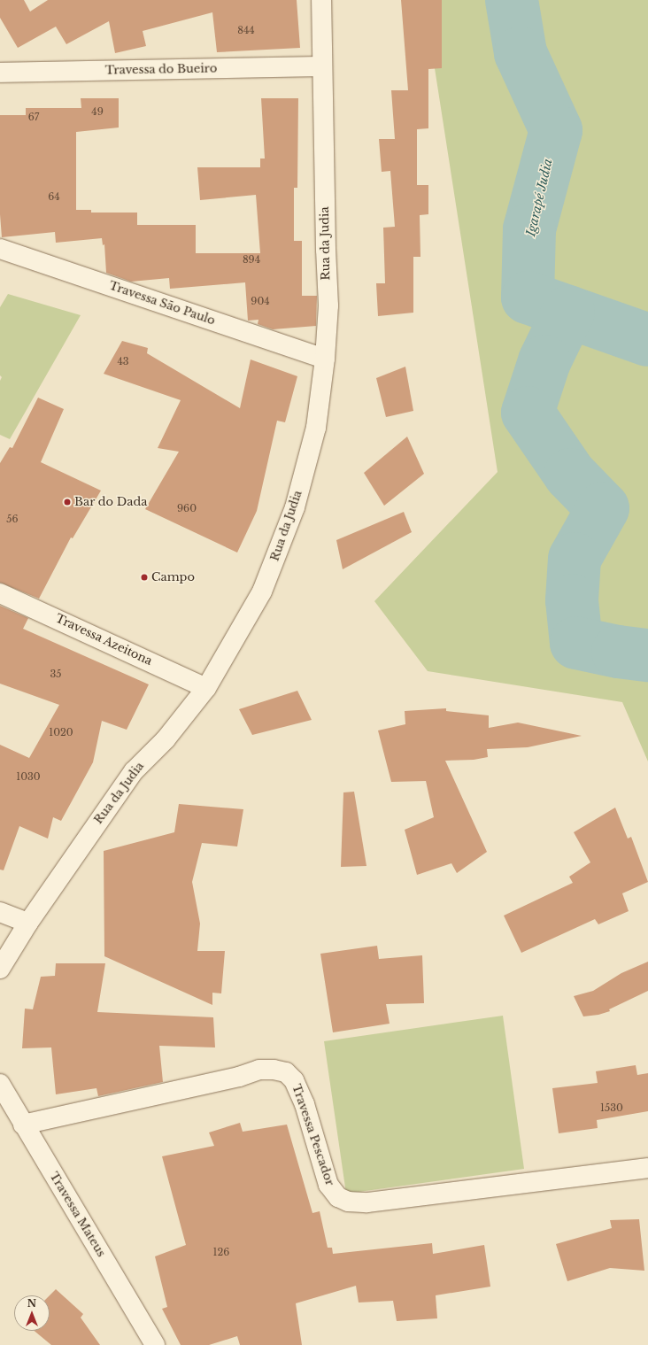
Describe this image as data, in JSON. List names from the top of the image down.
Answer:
{
  "streets": {
    "street": [
      "Travessa do Bueiro",
      "Rua da Judia",
      "Travessa São Paulo",
      "Travessa Azeitona",
      "Travessa Pescador",
      "Travessa Mateus"
    ]
  },
  "crossings": [
    ["Travessa do Bueiro", "Rua da Judia"],
    ["Rua da Judia", "Travessa São Paulo"],
    ["Rua da Judia", "Travessa Azeitona"],
    ["Travessa Pescador", "Travessa Mateus"]
  ],
  "water": ["Igarapé Judia"],
  "places": ["Bar do Dada", "Campo"],
  "house_numbers": [
    "844",
    "49",
    "67",
    "64",
    "894",
    "904",
    "43",
    "960",
    "56",
    "35",
    "1020",
    "1030",
    "1530",
    "126"
  ],
  "north": "top"
}
